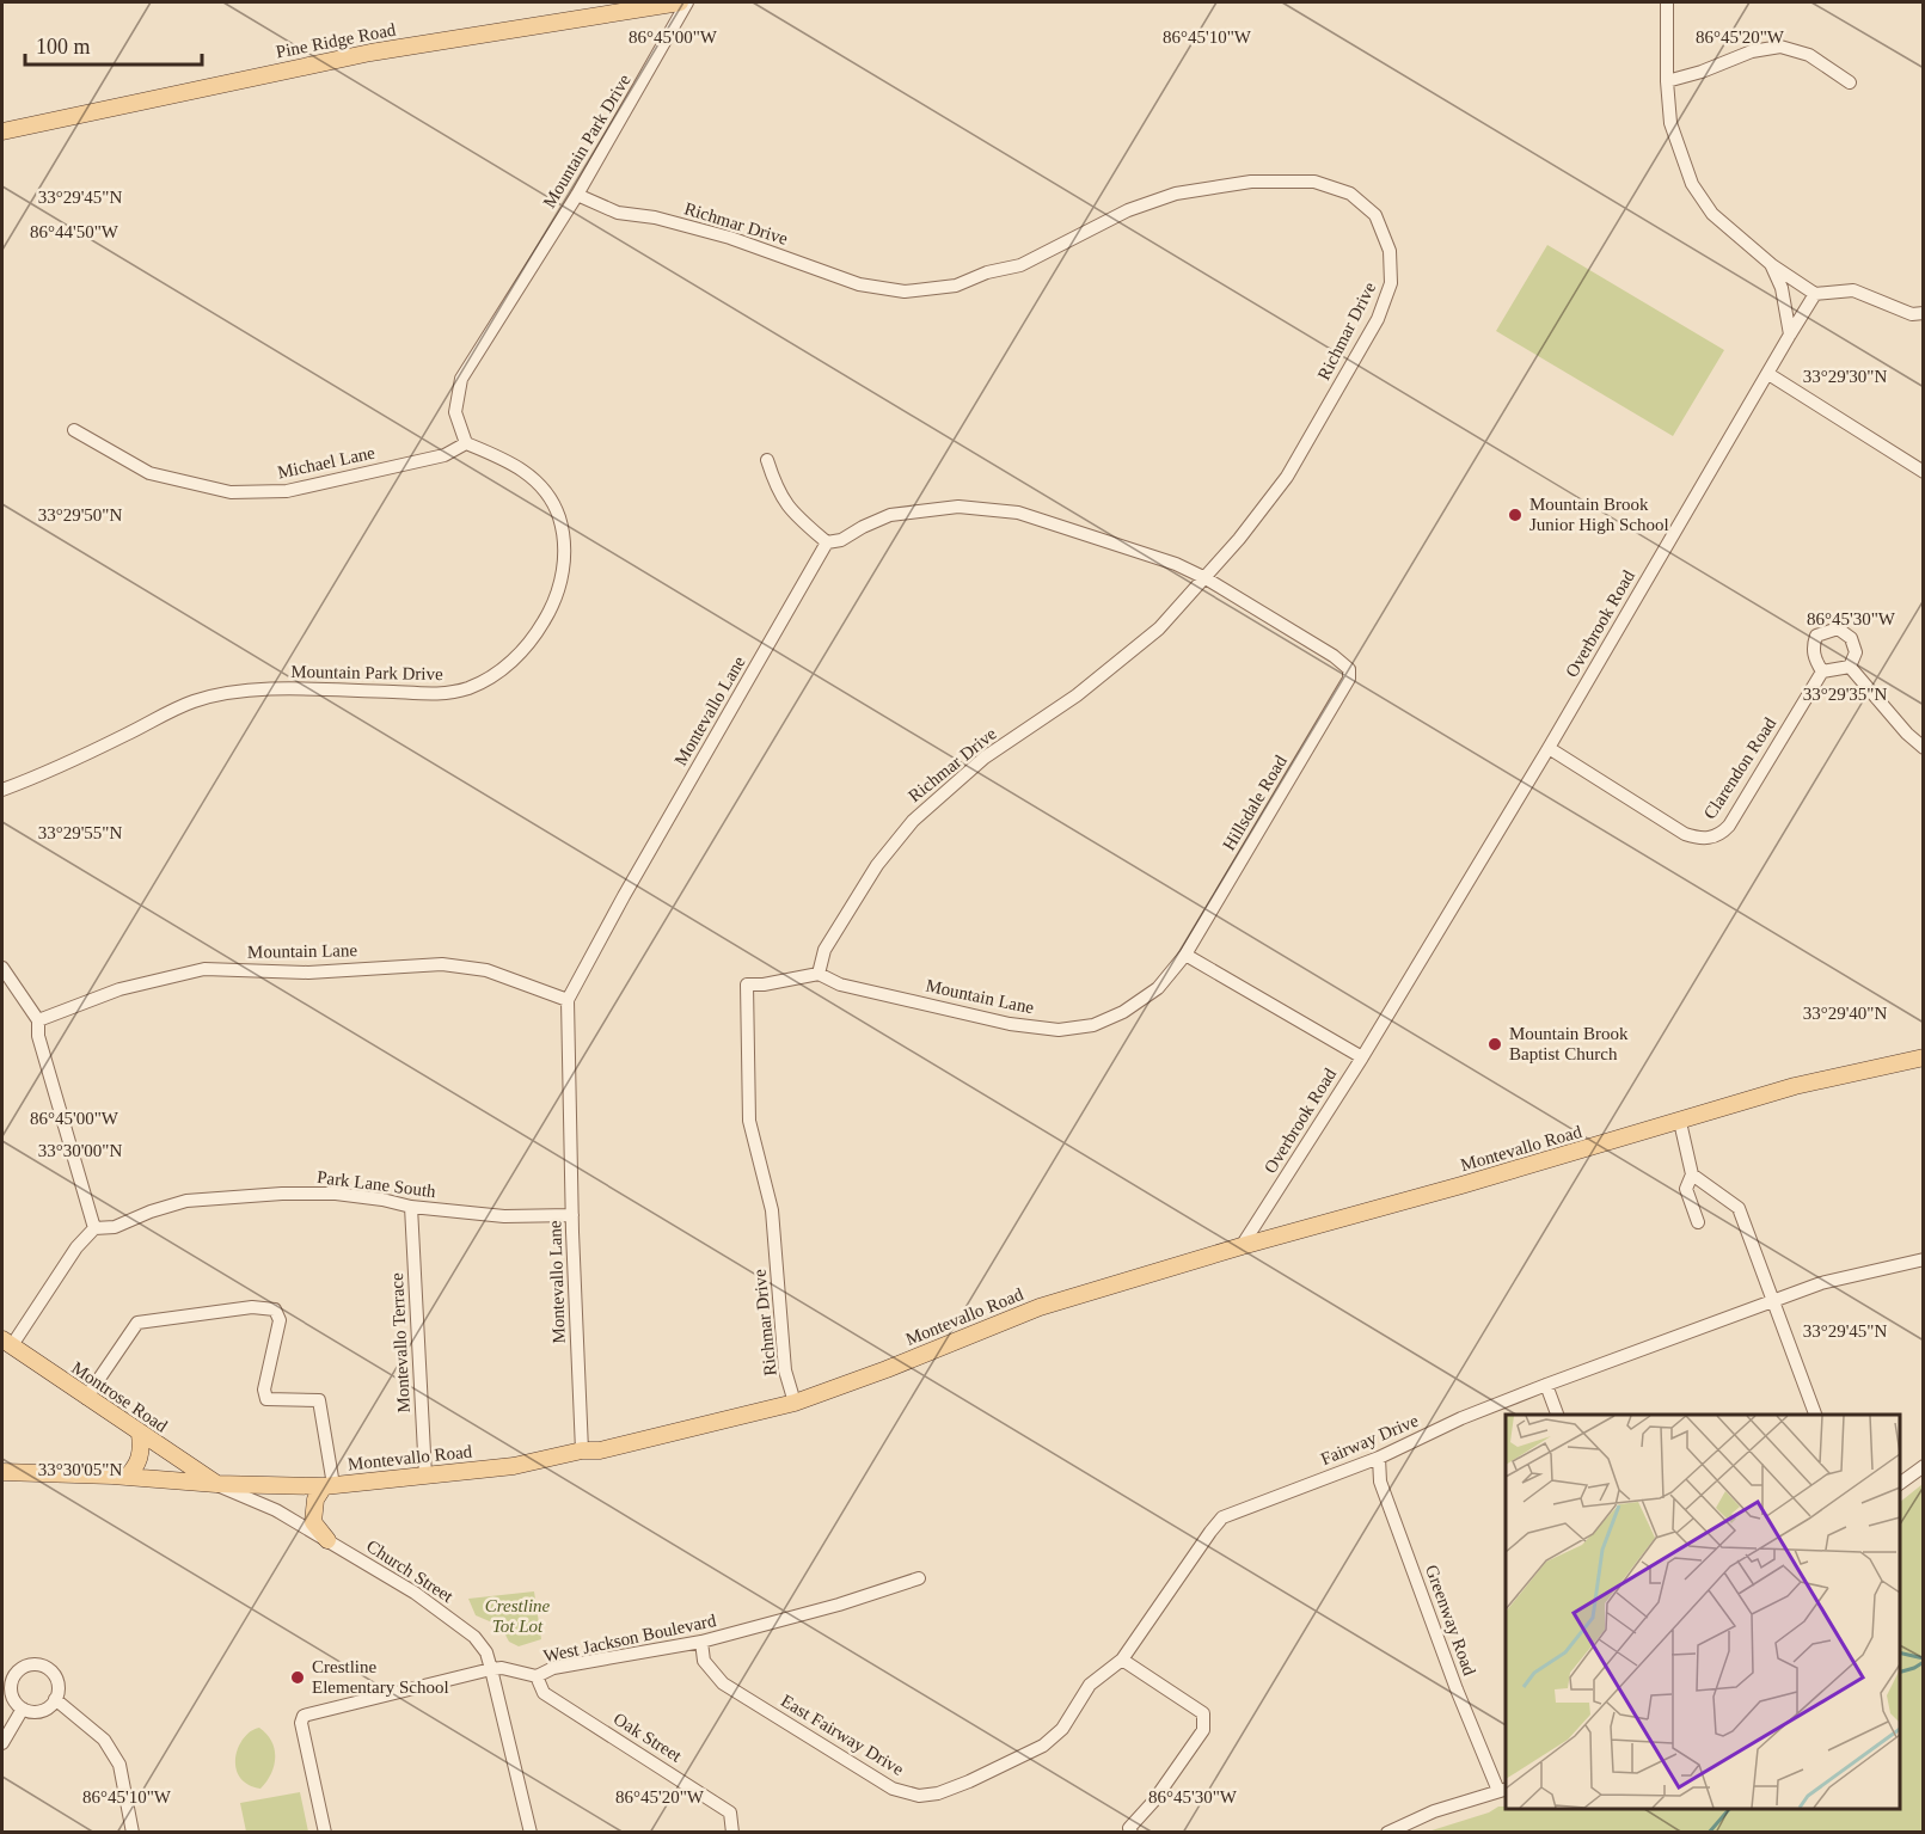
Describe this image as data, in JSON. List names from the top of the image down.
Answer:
{
  "streets": {
    "main road": ["Pine Ridge Road", "Montevallo Road", "Montrose Road"],
    "street": [
      "Mountain Park Drive",
      "Richmar Drive",
      "Michael Lane",
      "Overbrook Road",
      "Montevallo Lane",
      "Clarendon Road",
      "Hillsdale Road",
      "Mountain Lane",
      "Park Lane South",
      "Montevallo Terrace",
      "Fairway Drive",
      "Church Street",
      "Greenway Road",
      "West Jackson Boulevard",
      "East Fairway Drive",
      "Oak Street"
    ]
  },
  "crossings": [
    ["Mountain Park Drive", "Richmar Drive"],
    ["Mountain Park Drive", "Michael Lane"],
    ["Richmar Drive", "Hillsdale Road"],
    ["Richmar Drive", "Mountain Lane"],
    ["Richmar Drive", "Montevallo Road"],
    ["Overbrook Road", "Clarendon Road"],
    ["Overbrook Road", "Montevallo Road"],
    ["Montevallo Lane", "Mountain Lane"],
    ["Montevallo Lane", "Montevallo Road"],
    ["Montevallo Lane", "Park Lane South"],
    ["Hillsdale Road", "Mountain Lane"],
    ["Montevallo Road", "Montevallo Terrace"],
    ["Montevallo Road", "Montrose Road"],
    ["Montevallo Road", "Church Street"],
    ["Park Lane South", "Montevallo Terrace"],
    ["Montrose Road", "Church Street"],
    ["Fairway Drive", "Greenway Road"],
    ["Fairway Drive", "East Fairway Drive"],
    ["Church Street", "West Jackson Boulevard"],
    ["West Jackson Boulevard", "East Fairway Drive"],
    ["West Jackson Boulevard", "Oak Street"]
  ],
  "parks": ["Crestline Tot Lot"],
  "places": ["Mountain Brook Junior High School", "Mountain Brook Baptist Church", "Crestline Elementary School"],
  "scale_bar": "100 m",
  "coordinates": [
    "86°45'00\"W",
    "86°45'10\"W",
    "86°45'20\"W",
    "33°29'45\"N",
    "86°44'50\"W",
    "33°29'30\"N",
    "33°29'50\"N",
    "86°45'30\"W",
    "33°29'35\"N",
    "33°29'55\"N",
    "33°29'40\"N",
    "33°30'00\"N",
    "33°30'05\"N"
  ]
}
